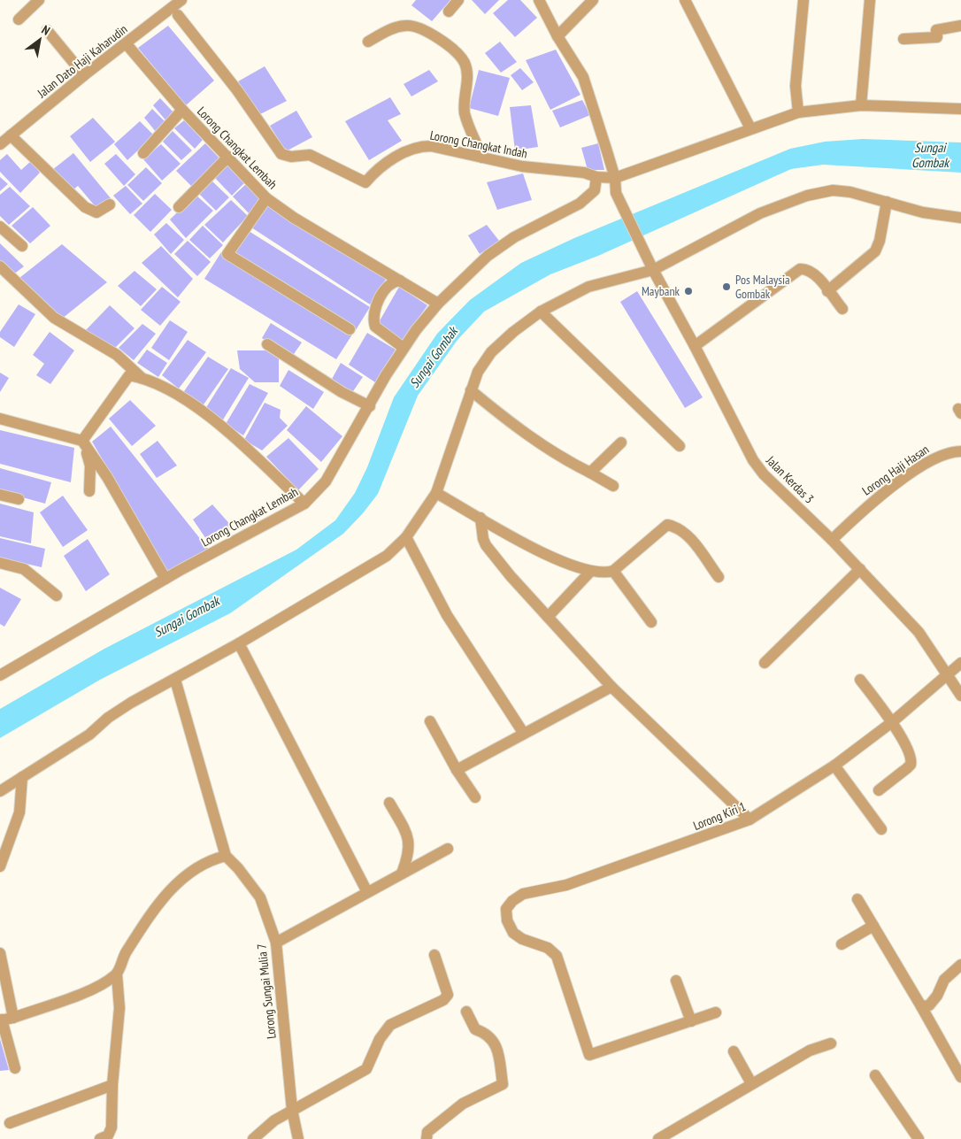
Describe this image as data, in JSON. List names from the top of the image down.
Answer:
{
  "streets": {
    "street": [
      "Jalan Dato Haji Kaharudin",
      "Lorong Changkat Indah",
      "Lorong Changkat Lembah",
      "Lorong Haji Hasan",
      "Jalan Kerdas 3",
      "Lorong Kiri 1",
      "Lorong Sungai Mulia 7"
    ]
  },
  "crossings": [
    ["Jalan Dato Haji Kaharudin", "Lorong Changkat Indah"],
    ["Jalan Dato Haji Kaharudin", "Lorong Changkat Lembah"],
    ["Lorong Changkat Indah", "Lorong Changkat Lembah"],
    ["Lorong Changkat Indah", "Jalan Kerdas 3"],
    ["Lorong Haji Hasan", "Jalan Kerdas 3"],
    ["Jalan Kerdas 3", "Lorong Kiri 1"]
  ],
  "water": ["Sungai Gombak"],
  "places": ["Pos Malaysia Gombak", "Maybank"],
  "north": "top right"
}
